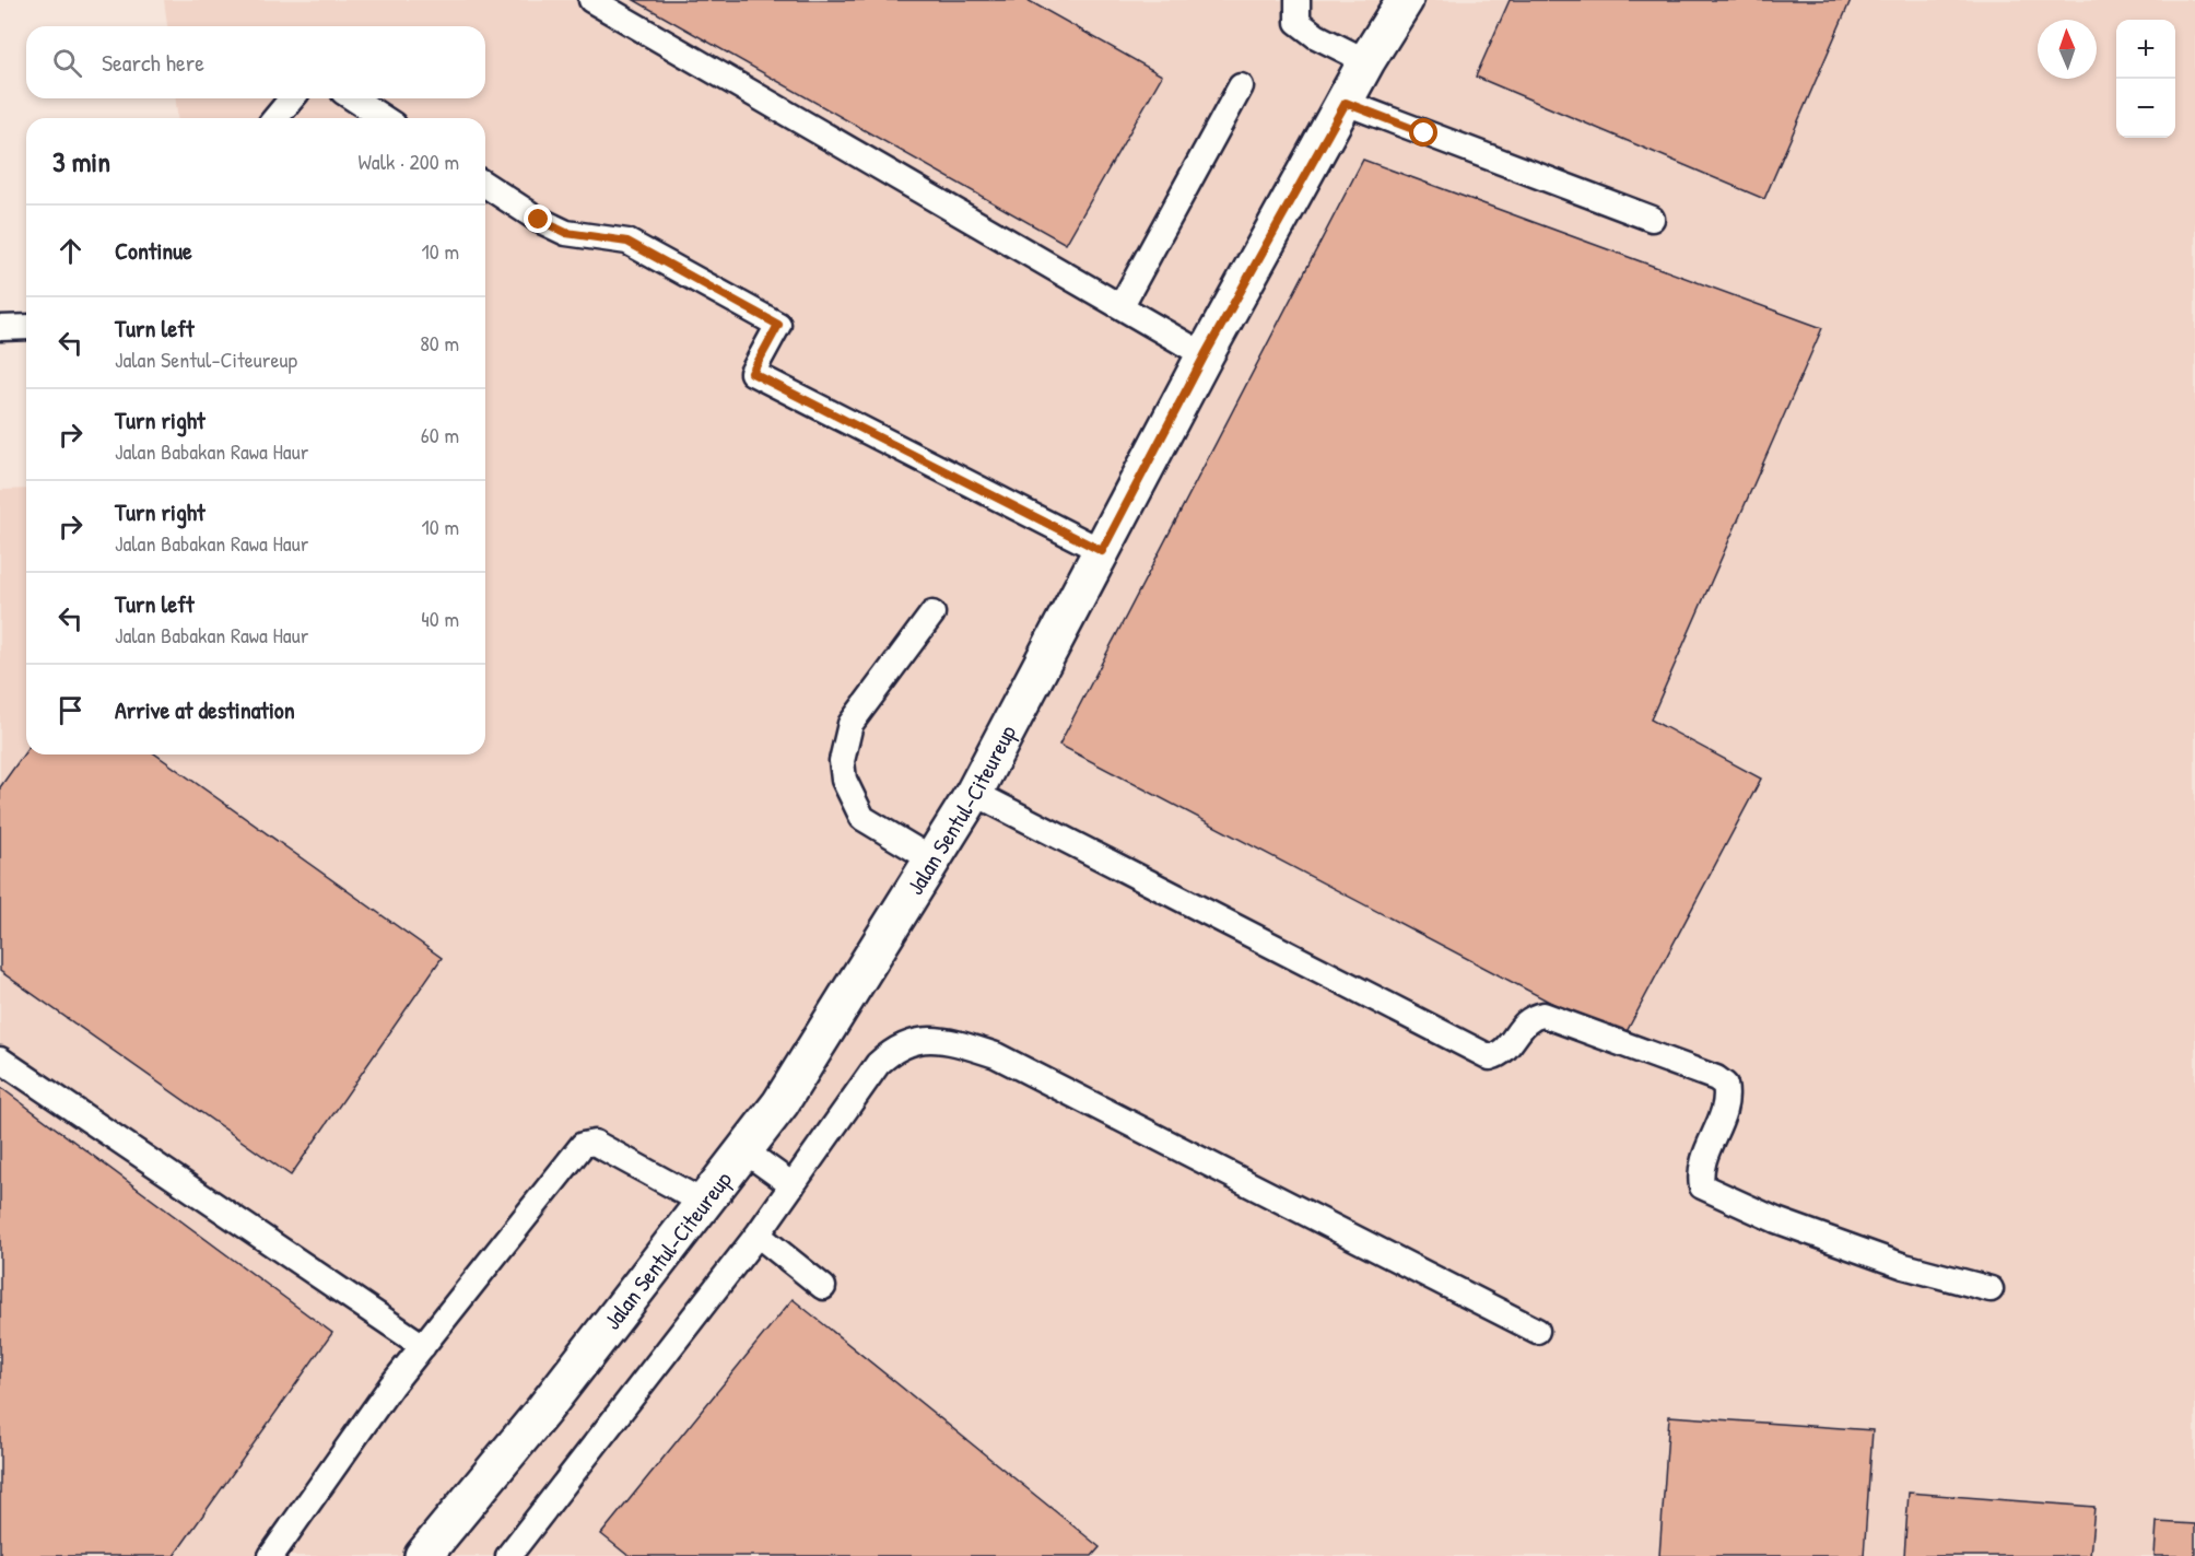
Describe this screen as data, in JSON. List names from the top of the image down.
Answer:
{
  "streets": {
    "street": ["Jalan Sentul-Citeureup"]
  },
  "north": "top",
  "page": {
    "map_buttons": ["+", "−"],
    "search": "Search here",
    "heading": ["3 min", "Walk · 200 m"],
    "list": [
      ["Continue", "10 m"],
      ["Turn left", "Jalan Sentul-Citeureup", "80 m"],
      ["Turn right", "Jalan Babakan Rawa Haur", "60 m"],
      ["Turn right", "Jalan Babakan Rawa Haur", "10 m"],
      ["Turn left", "Jalan Babakan Rawa Haur", "40 m"],
      "Arrive at destination"
    ]
  }
}
